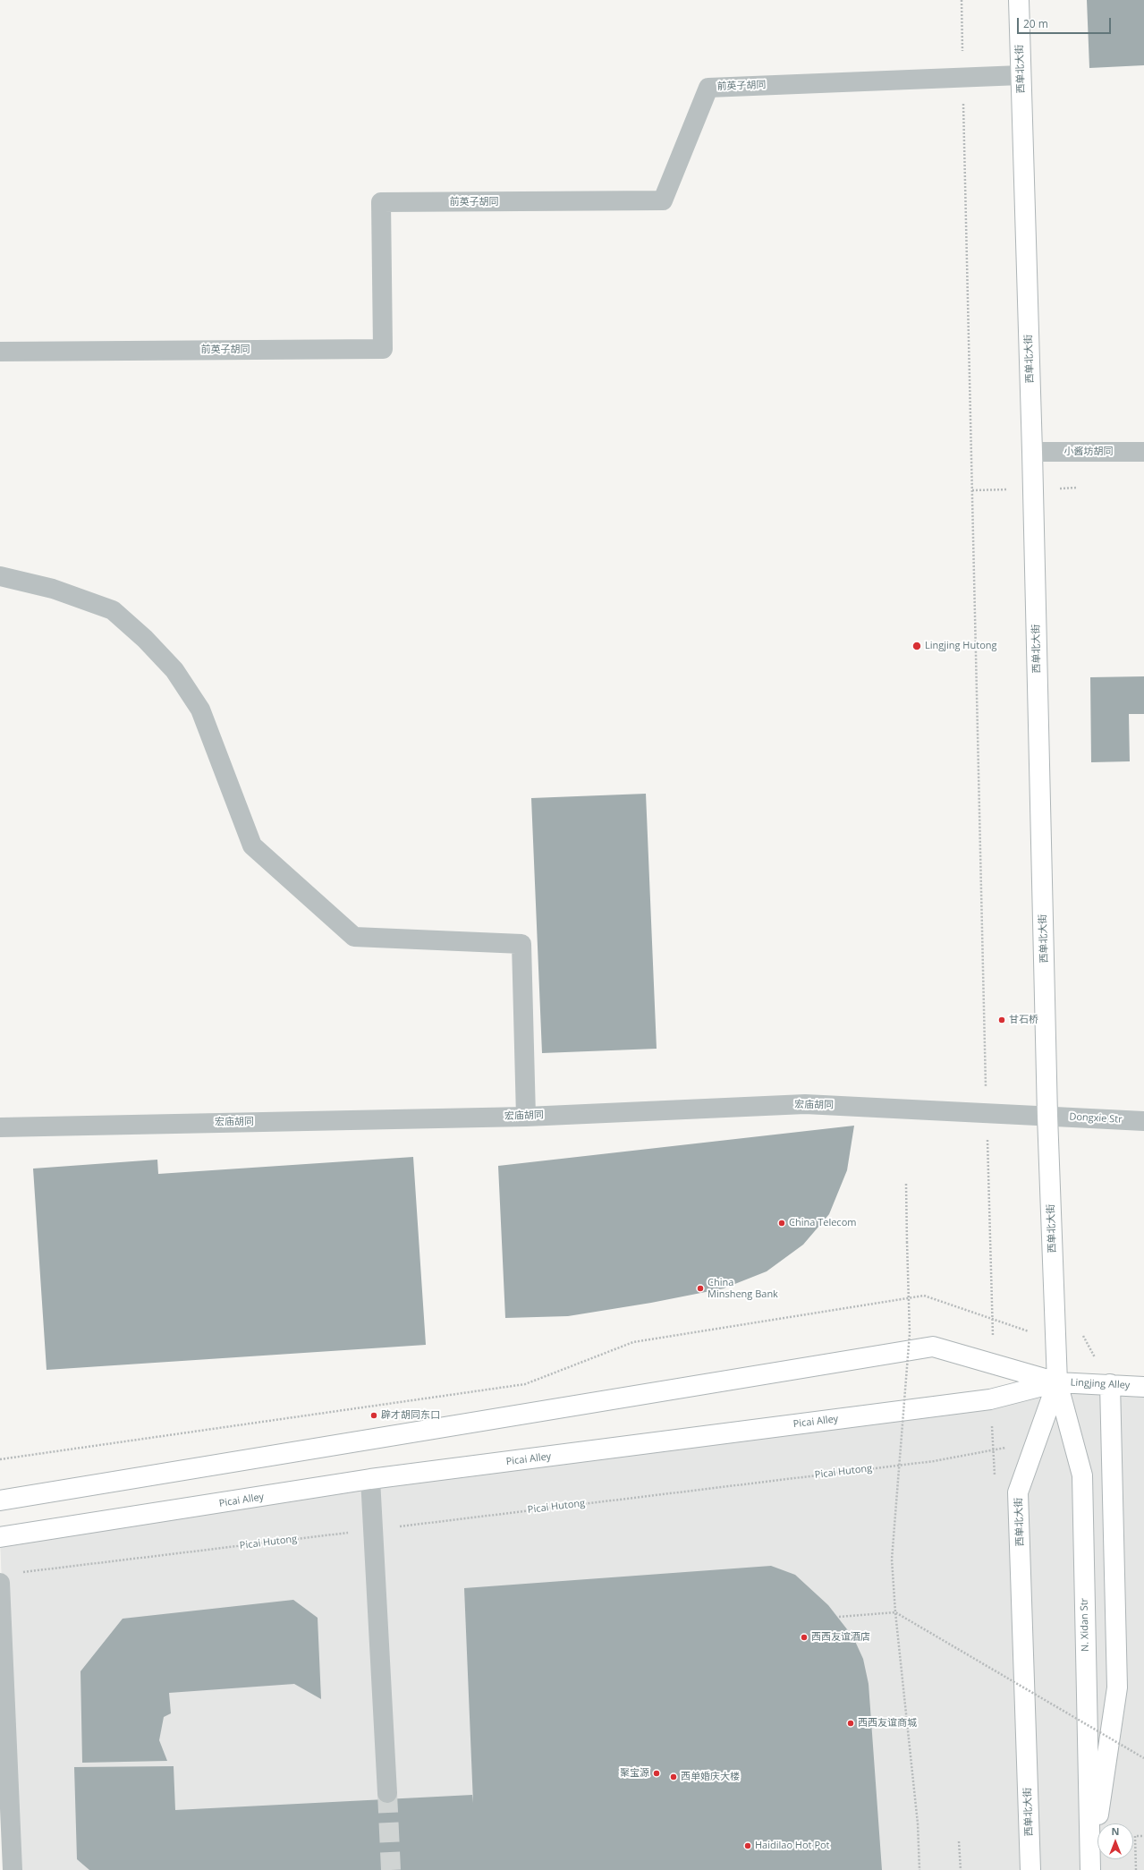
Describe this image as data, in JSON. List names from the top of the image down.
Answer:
{
  "streets": {
    "main road": [
      "西单北大街",
      "Lingjing Alley",
      "Picai Alley",
      "N. Xidan Str"
    ],
    "street": [
      "前英子胡同",
      "小酱坊胡同",
      "宏庙胡同",
      "Dongxie Str"
    ],
    "path": ["Picai Hutong"]
  },
  "crossings": [
    ["西单北大街", "前英子胡同"],
    ["西单北大街", "小酱坊胡同"],
    ["西单北大街", "宏庙胡同"],
    ["西单北大街", "Dongxie Str"],
    ["西单北大街", "Lingjing Alley"],
    ["西单北大街", "Picai Alley"],
    ["西单北大街", "Picai Hutong"],
    ["西单北大街", "N. Xidan Str"],
    ["宏庙胡同", "Dongxie Str"],
    ["Lingjing Alley", "Picai Alley"],
    ["Lingjing Alley", "N. Xidan Str"],
    ["Picai Alley", "N. Xidan Str"]
  ],
  "places": [
    "Lingjing Hutong",
    "甘石桥",
    "China Telecom",
    "China Minsheng Bank",
    "辟才胡同东口",
    "西西友谊酒店",
    "西西友谊商城",
    "聚宝源",
    "西单婚庆大楼",
    "Haidilao Hot Pot"
  ],
  "scale_bar": "20 m",
  "north": "top"
}
